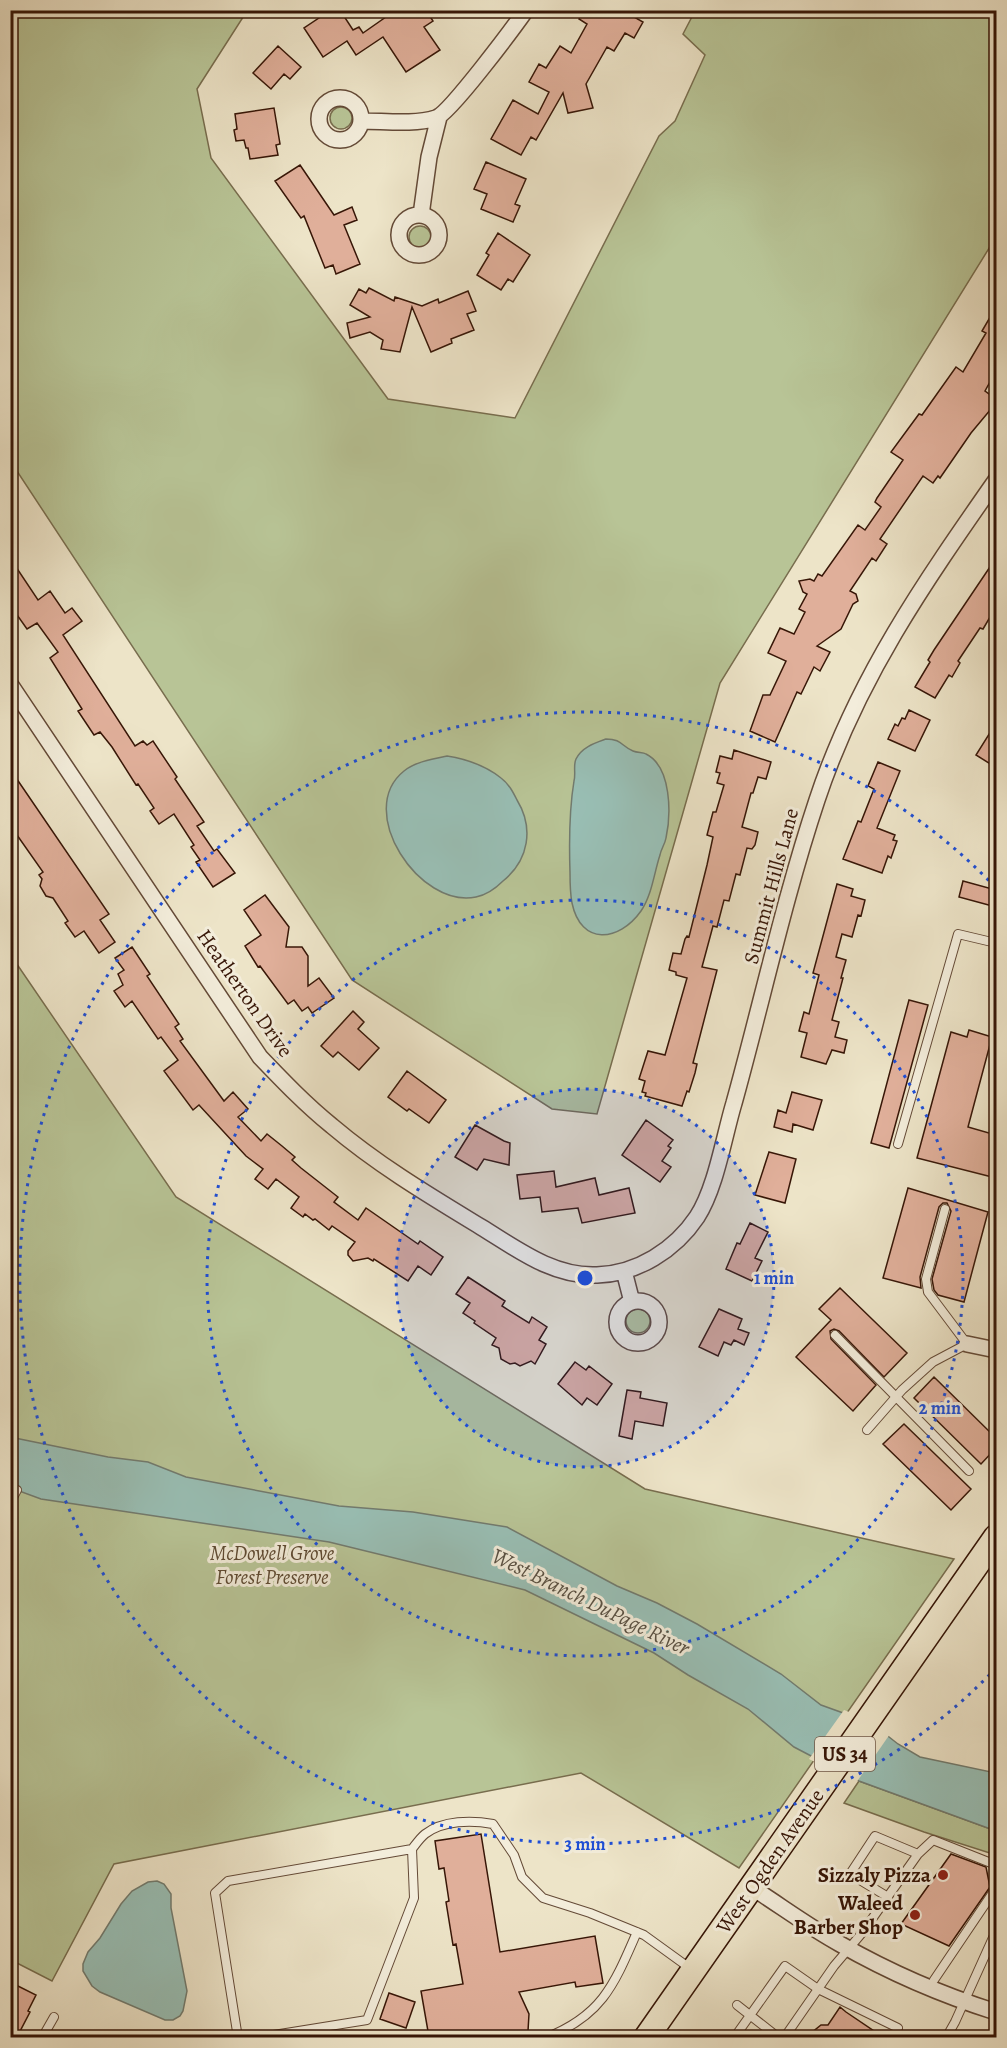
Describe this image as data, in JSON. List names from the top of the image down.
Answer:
{
  "streets": {
    "main road": ["US 34", "West Ogden Avenue"],
    "street": ["Summit Hills Lane", "Heatherton Drive"]
  },
  "crossings": [
    ["Summit Hills Lane", "Heatherton Drive"]
  ],
  "water": ["West Branch DuPage River"],
  "parks": ["McDowell Grove Forest Preserve"],
  "places": ["Sizzaly Pizza", "Waleed Barber Shop"],
  "rings": ["1 min", "2 min", "3 min"]
}
